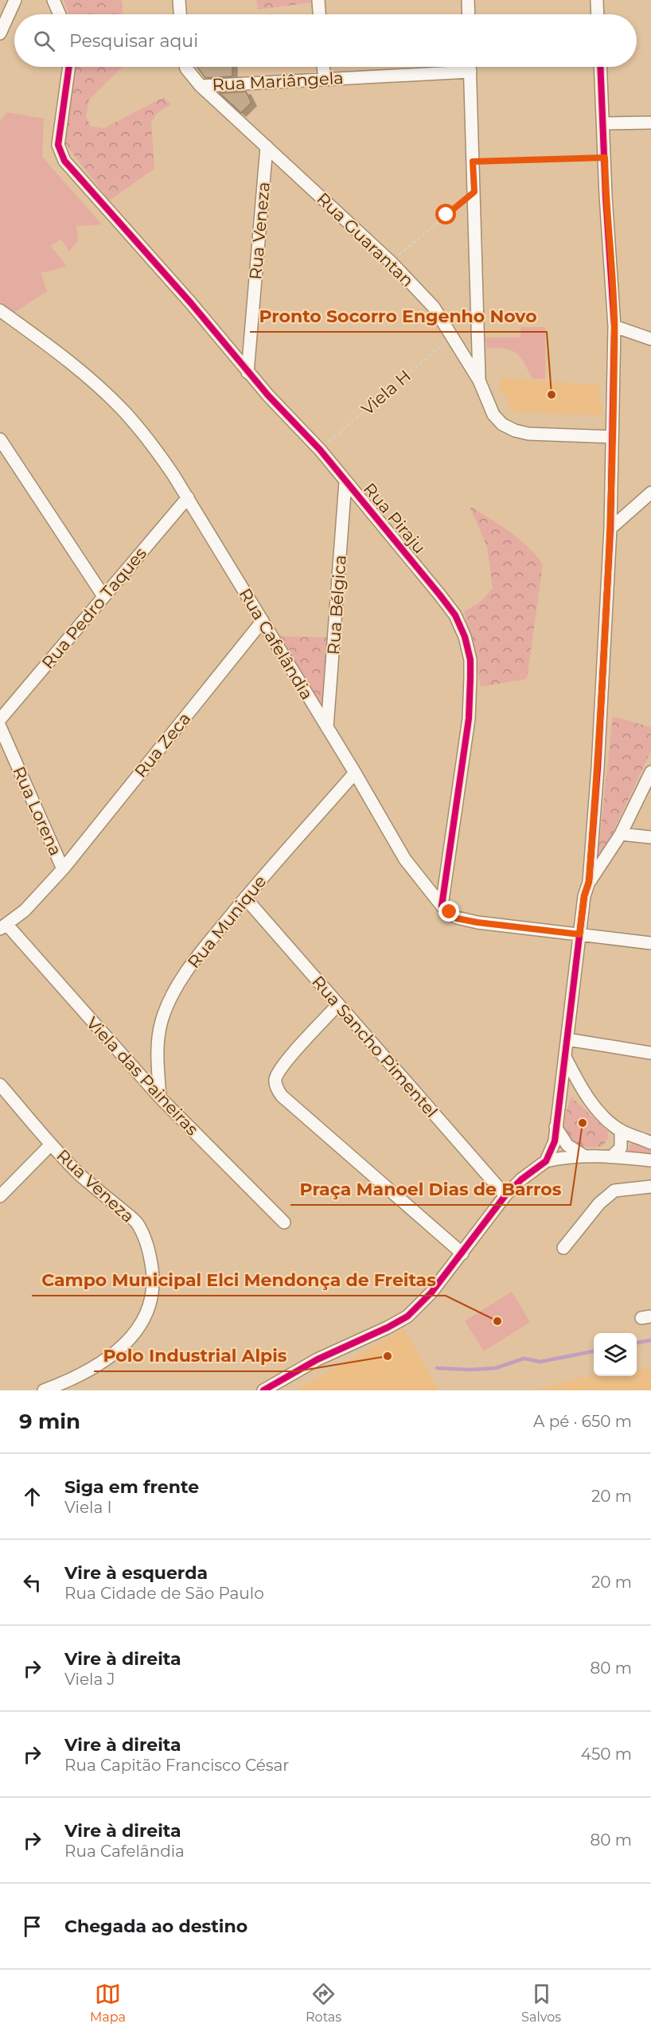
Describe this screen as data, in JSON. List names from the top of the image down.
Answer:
{
  "streets": {
    "street": [
      "Rua Mariângela",
      "Rua Veneza",
      "Rua Guarantan",
      "Rua Piraju",
      "Rua Bélgica",
      "Rua Pedro Taques",
      "Rua Cafelândia",
      "Rua Zeca",
      "Rua Lorena",
      "Rua Munique",
      "Rua Sancho Pimentel",
      "Viela das Paineiras"
    ],
    "path": ["Viela H"]
  },
  "crossings": [
    ["Rua Mariângela", "Rua Guarantan"],
    ["Rua Veneza", "Rua Guarantan"],
    ["Rua Veneza", "Rua Piraju"],
    ["Rua Guarantan", "Viela H"],
    ["Viela H", "Rua Piraju"],
    ["Rua Piraju", "Rua Bélgica"],
    ["Rua Piraju", "Rua Cafelândia"],
    ["Rua Bélgica", "Rua Cafelândia"],
    ["Rua Pedro Taques", "Rua Cafelândia"],
    ["Rua Cafelândia", "Rua Zeca"],
    ["Rua Cafelândia", "Rua Munique"],
    ["Rua Zeca", "Rua Lorena"],
    ["Rua Zeca", "Viela das Paineiras"],
    ["Rua Munique", "Rua Sancho Pimentel"],
    ["Rua Munique", "Viela das Paineiras"]
  ],
  "places": [
    "Pronto Socorro Engenho Novo",
    "Praça Manoel Dias de Barros",
    "Campo Municipal Elci Mendonça de Freitas",
    "Polo Industrial Alpis"
  ],
  "page": {
    "search": "Pesquisar aqui",
    "heading": ["9 min", "A pé · 650 m"],
    "list": [
      ["Siga em frente", "Viela I", "20 m"],
      ["Vire à esquerda", "Rua Cidade de São Paulo", "20 m"],
      ["Vire à direita", "Viela J", "80 m"],
      ["Vire à direita", "Rua Capitão Francisco César", "450 m"],
      ["Vire à direita", "Rua Cafelândia", "80 m"],
      "Chegada ao destino"
    ],
    "nav": ["Mapa", "Rotas", "Salvos"]
  }
}
